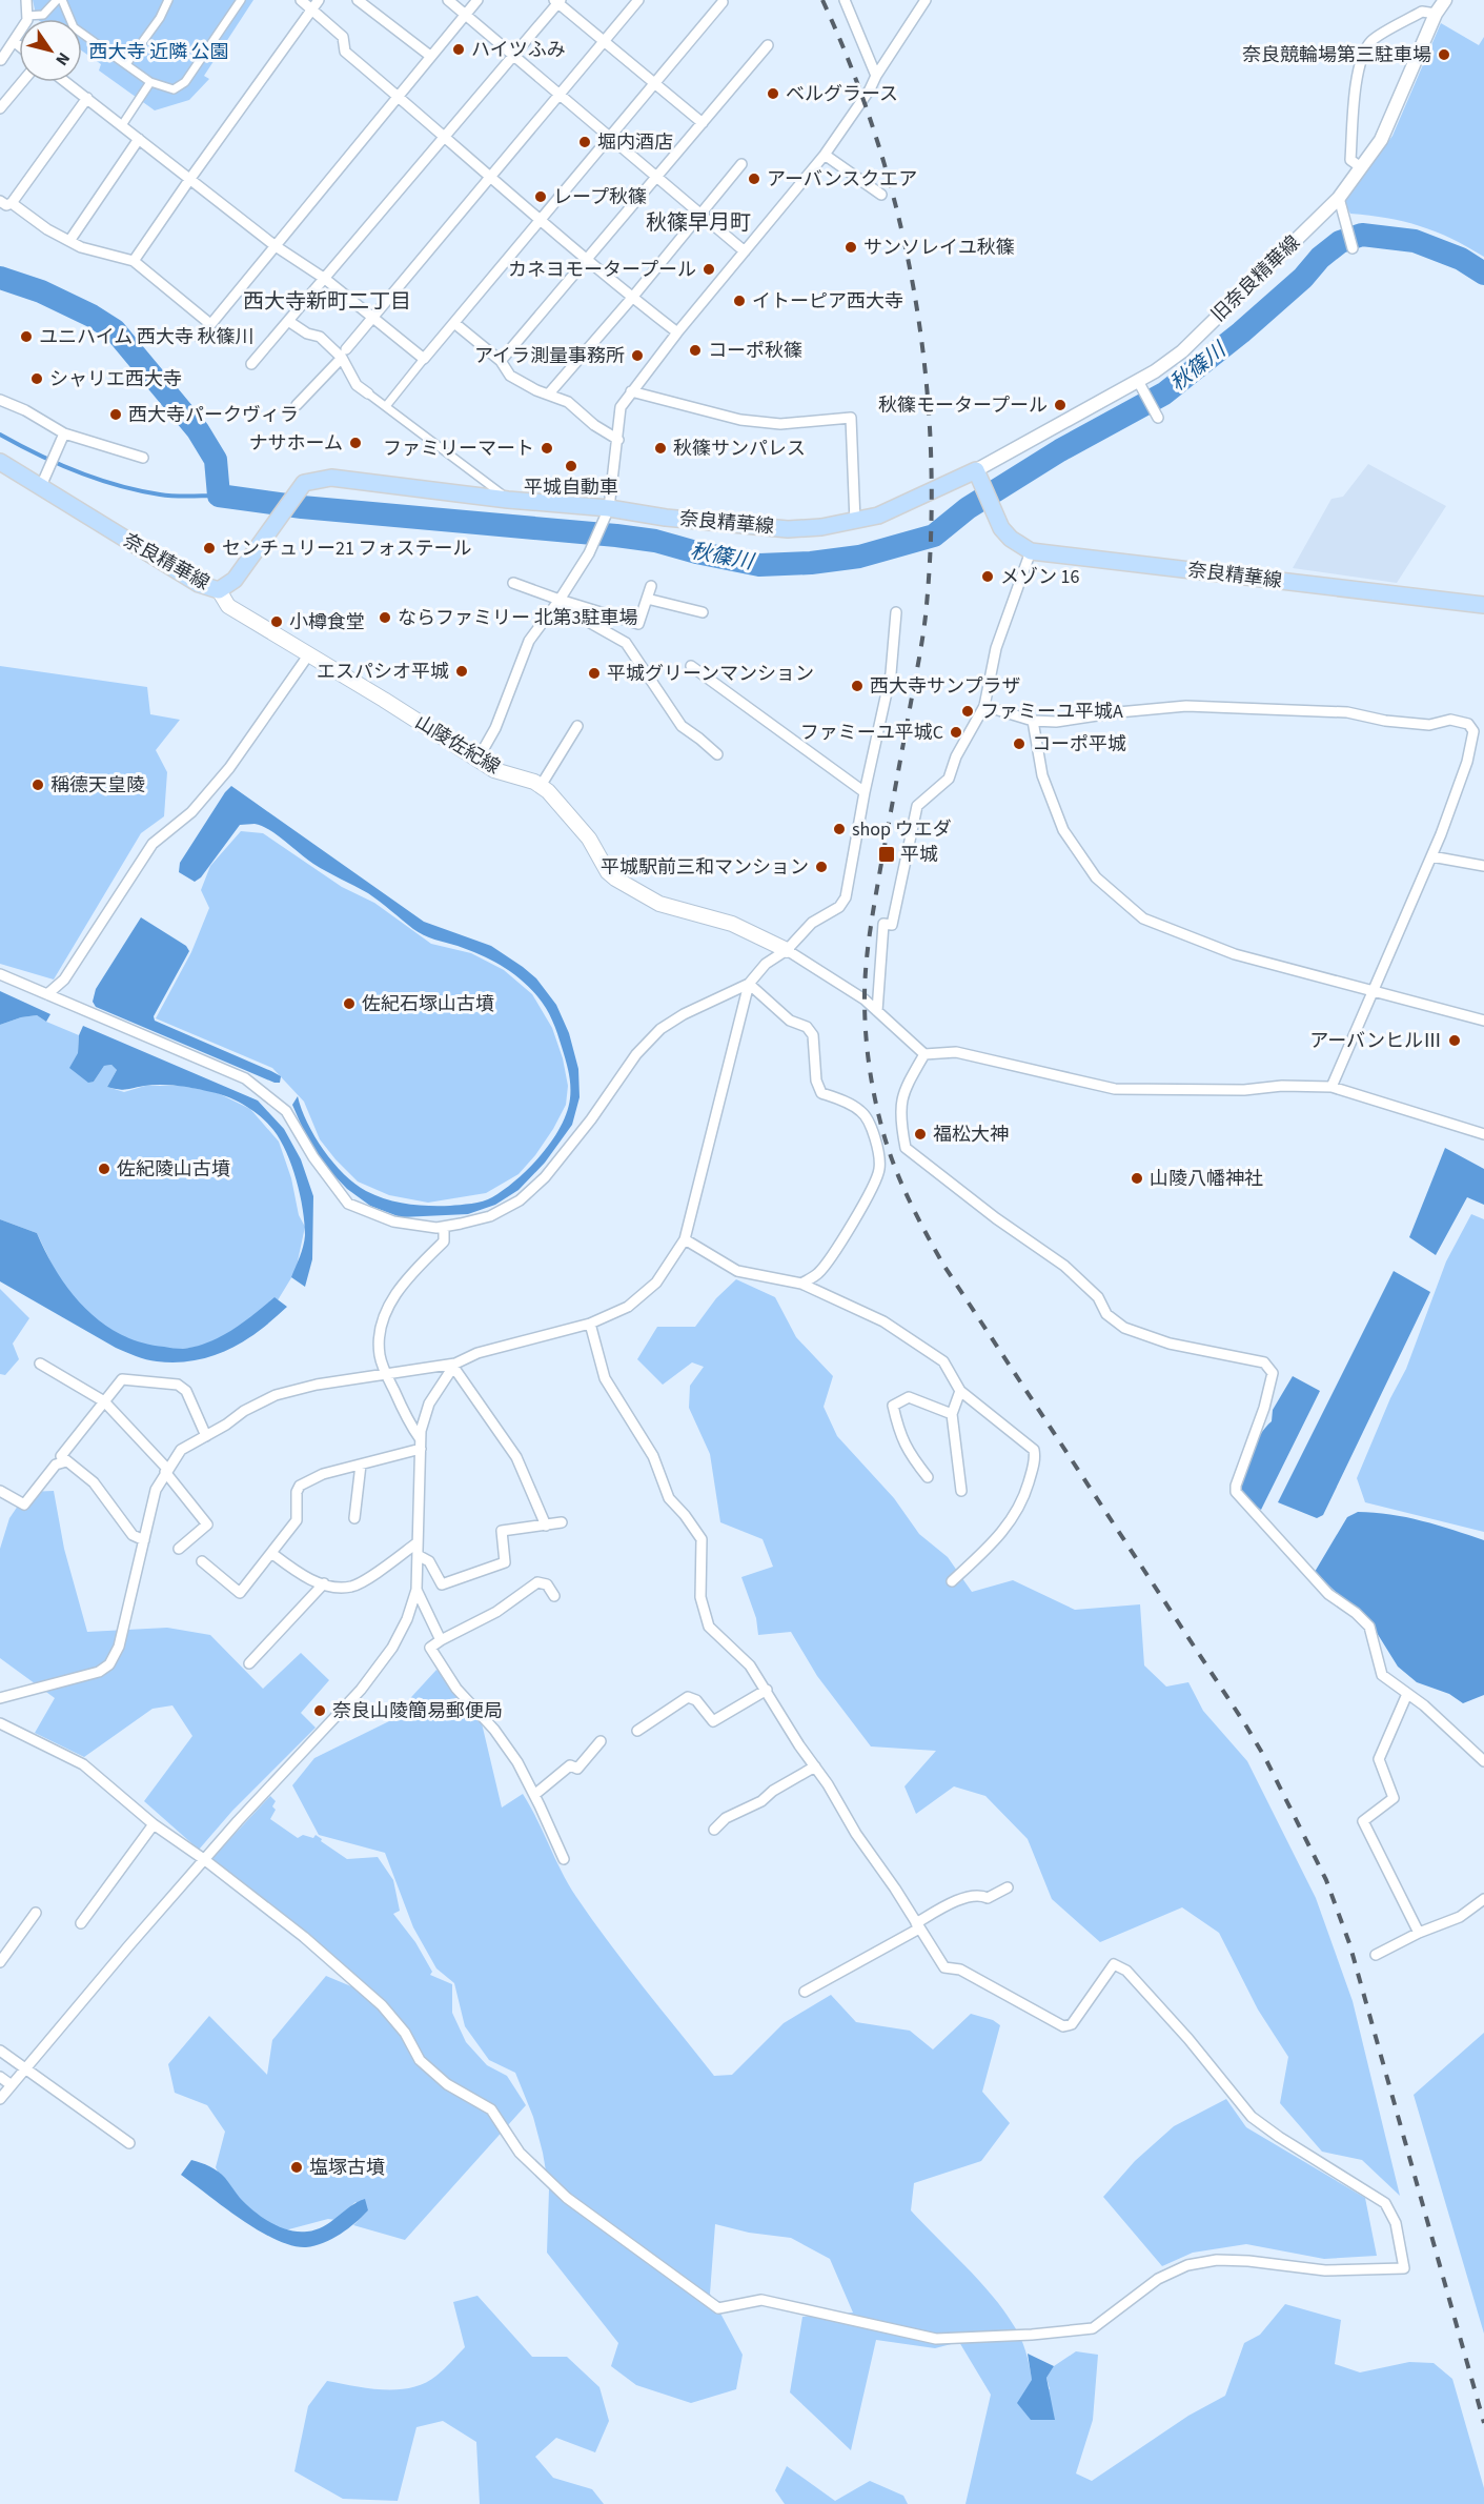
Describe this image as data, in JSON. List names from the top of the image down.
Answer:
{
  "streets": {
    "main road": ["奈良精華線", "山陵佐紀線"],
    "street": ["旧奈良精華線"]
  },
  "crossings": [
    ["旧奈良精華線", "奈良精華線"],
    ["奈良精華線", "山陵佐紀線"]
  ],
  "districts": ["秋篠早月町", "西大寺新町二丁目"],
  "water": ["秋篠川"],
  "parks": ["西大寺 近隣 公園"],
  "places": {
    "other": [
      "ハイツふみ",
      "奈良競輪場第三駐車場",
      "ベルグラース",
      "堀内酒店",
      "アーバンスクエア",
      "レープ秋篠",
      "サンソレイユ秋篠",
      "カネヨモータープール",
      "イトーピア西大寺",
      "ユニハイム 西大寺 秋篠川",
      "コーポ秋篠",
      "アイラ測量事務所",
      "シャリエ西大寺",
      "秋篠モータープール",
      "西大寺パークヴィラ",
      "ナサホーム",
      "ファミリーマート",
      "秋篠サンパレス",
      "平城自動車",
      "センチュリー21 フォステール",
      "メゾン 16",
      "ならファミリー 北第3駐車場",
      "小樽食堂",
      "エスパシオ平城",
      "平城グリーンマンション",
      "西大寺サンプラザ",
      "ファミーユ平城A",
      "ファミーユ平城C",
      "コーポ平城",
      "稱德天皇陵",
      "shop ウエダ",
      "平城駅前三和マンション",
      "佐紀石塚山古墳",
      "アーバンヒルⅢ",
      "福松大神",
      "佐紀陵山古墳",
      "山陵八幡神社",
      "奈良山陵簡易郵便局",
      "塩塚古墳"
    ],
    "transit": ["平城"]
  },
  "north": "bottom right"
}
